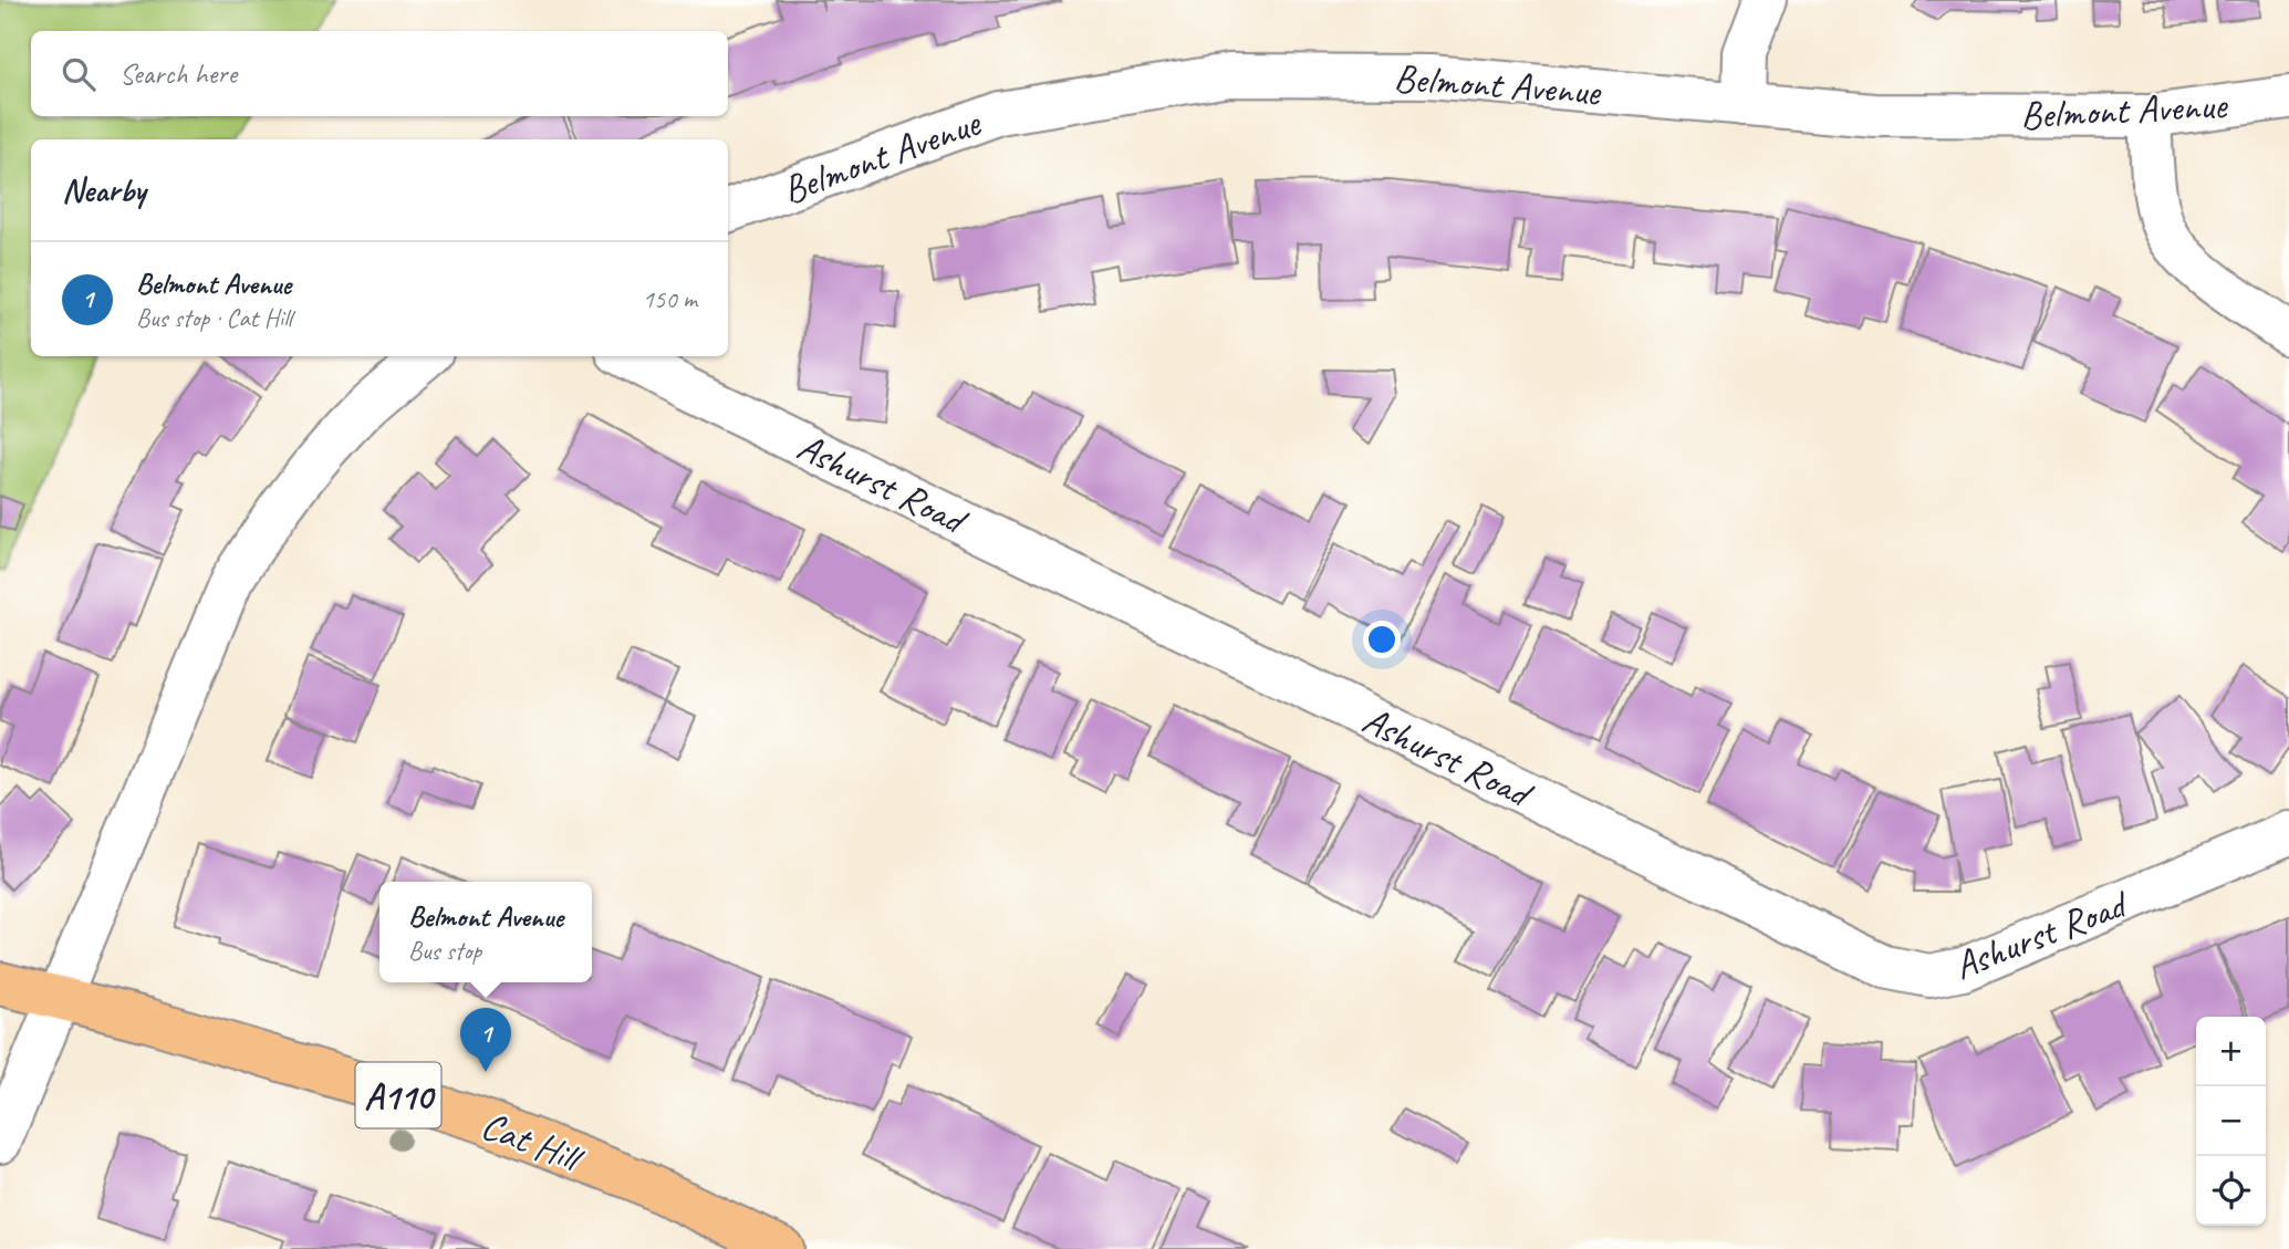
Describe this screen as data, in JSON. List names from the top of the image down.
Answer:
{
  "streets": {
    "main road": ["A110", "Cat Hill"],
    "street": ["Belmont Avenue", "Ashurst Road"]
  },
  "page": {
    "search": "Search here",
    "heading": "Nearby",
    "list": [
      {
        "mark": "1",
        "name": "Belmont Avenue",
        "note": "Bus stop · Cat Hill",
        "value": "150 m"
      }
    ],
    "popup": ["Belmont Avenue", "Bus stop"],
    "pins": "1",
    "map_buttons": ["+", "−"]
  }
}
